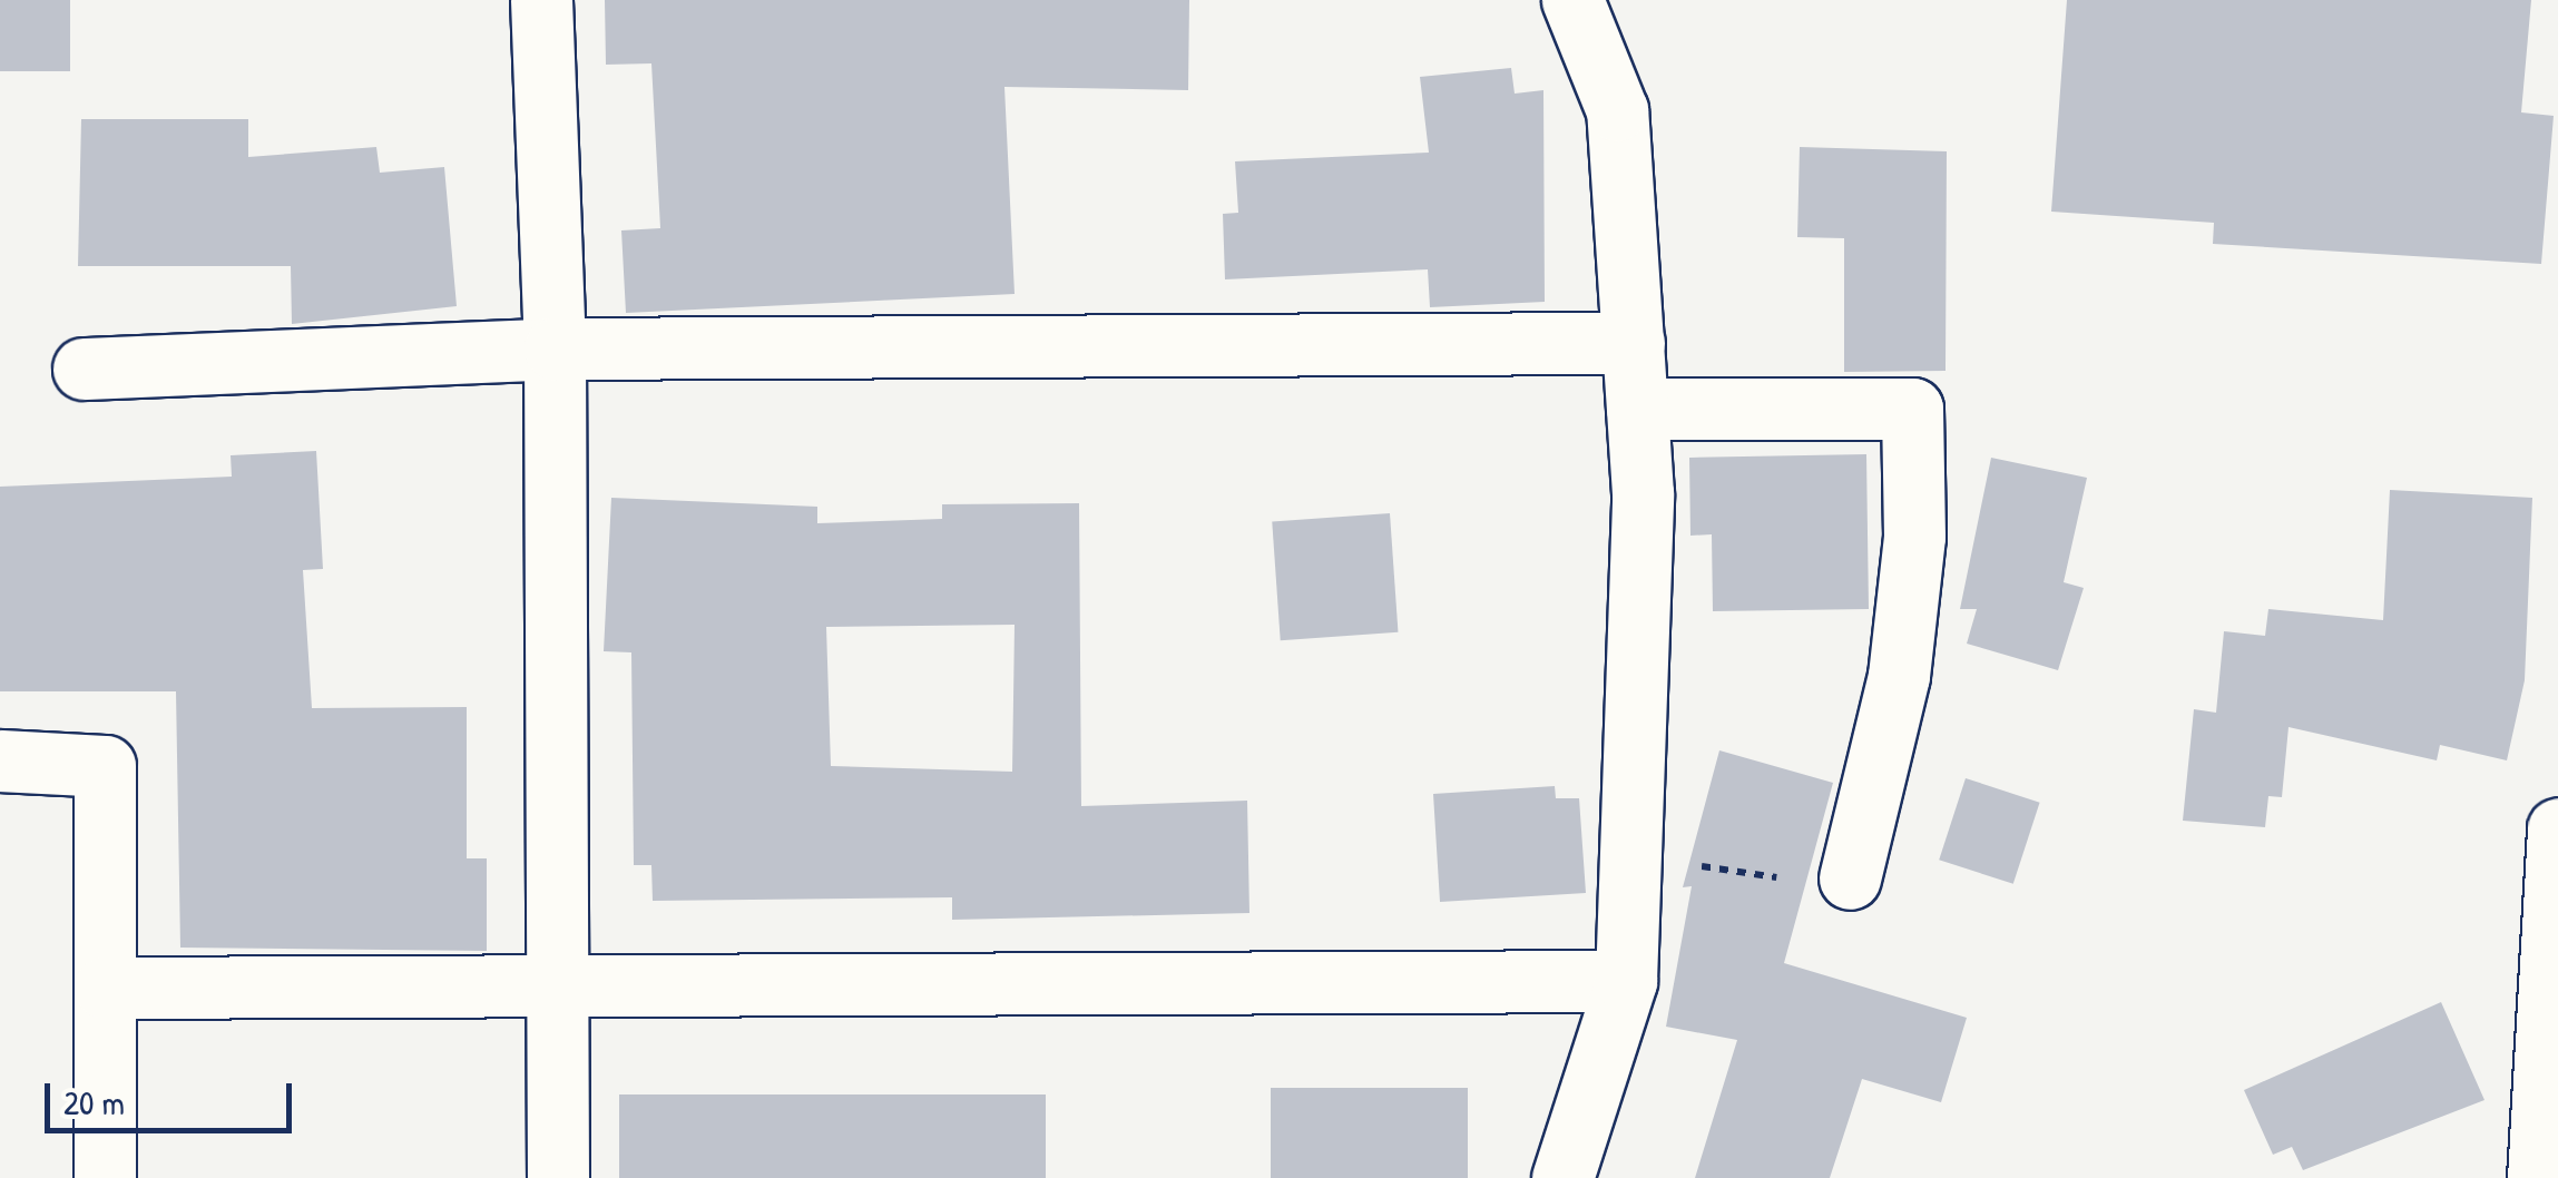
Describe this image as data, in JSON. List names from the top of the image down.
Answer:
{
  "scale_bar": "20 m"
}
